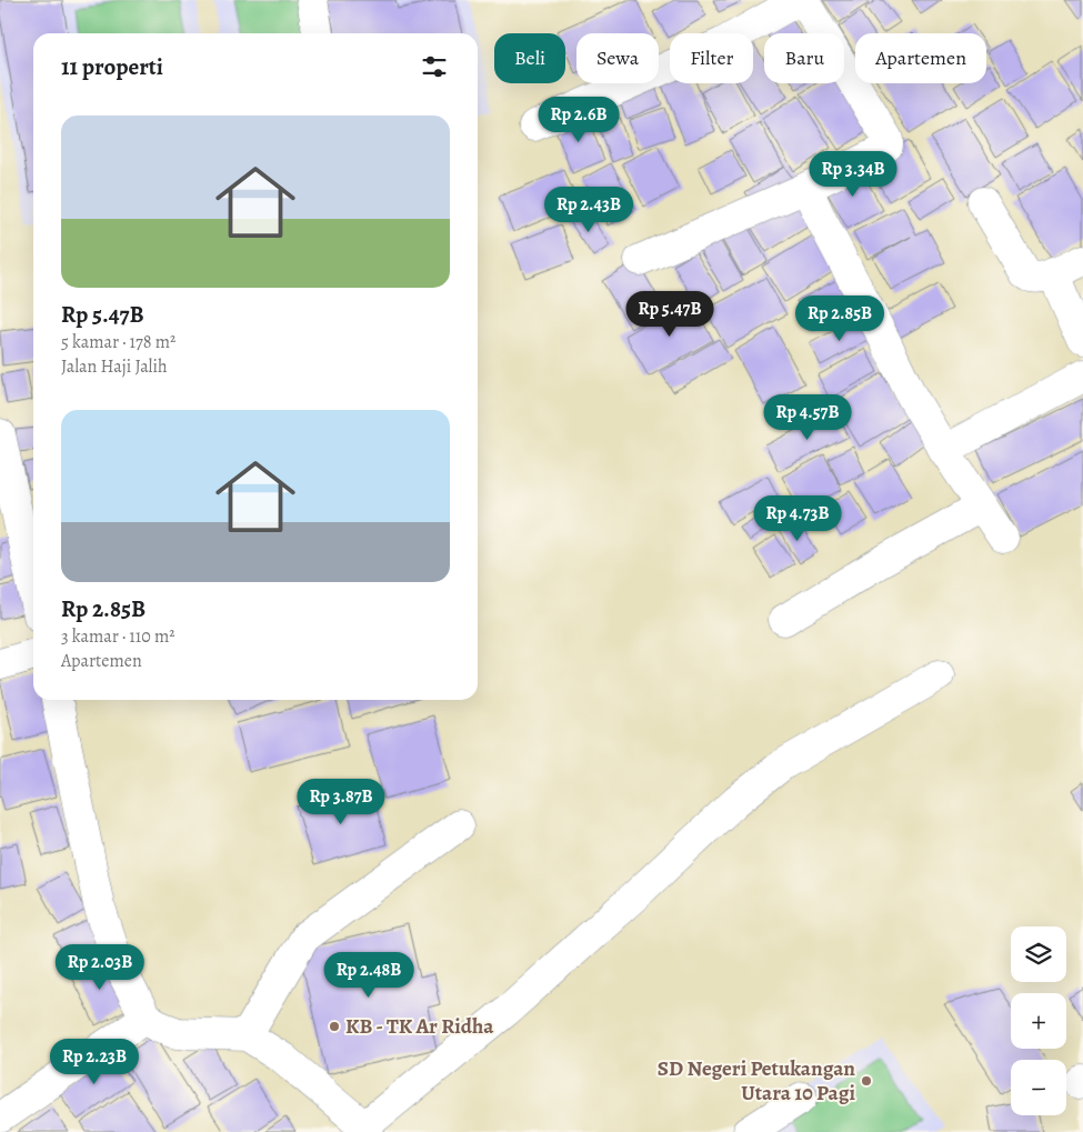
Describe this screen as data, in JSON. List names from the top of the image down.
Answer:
{
  "places": ["KB - TK Ar Ridha", "SD Negeri Petukangan Utara 10 Pagi"],
  "page": {
    "chip": [
      "Beli",
      "Sewa",
      "Filter",
      "Baru",
      "Apartemen"
    ],
    "heading": "11 properti",
    "price": [
      "Rp 2.6B",
      "Rp 3.34B",
      "Rp 2.43B",
      "Rp 5.47B",
      "Rp 2.85B",
      "Rp 4.57B",
      "Rp 4.73B",
      "Rp 3.87B",
      "Rp 2.03B",
      "Rp 2.48B",
      "Rp 2.23B"
    ],
    "list": [
      {
        "name": "Rp 5.47B",
        "note": "5 kamar · 178 m² · Jalan Haji Jalih"
      },
      {
        "name": "Rp 2.85B",
        "note": "3 kamar · 110 m² · Apartemen"
      }
    ],
    "map_buttons": ["+", "−"]
  }
}
